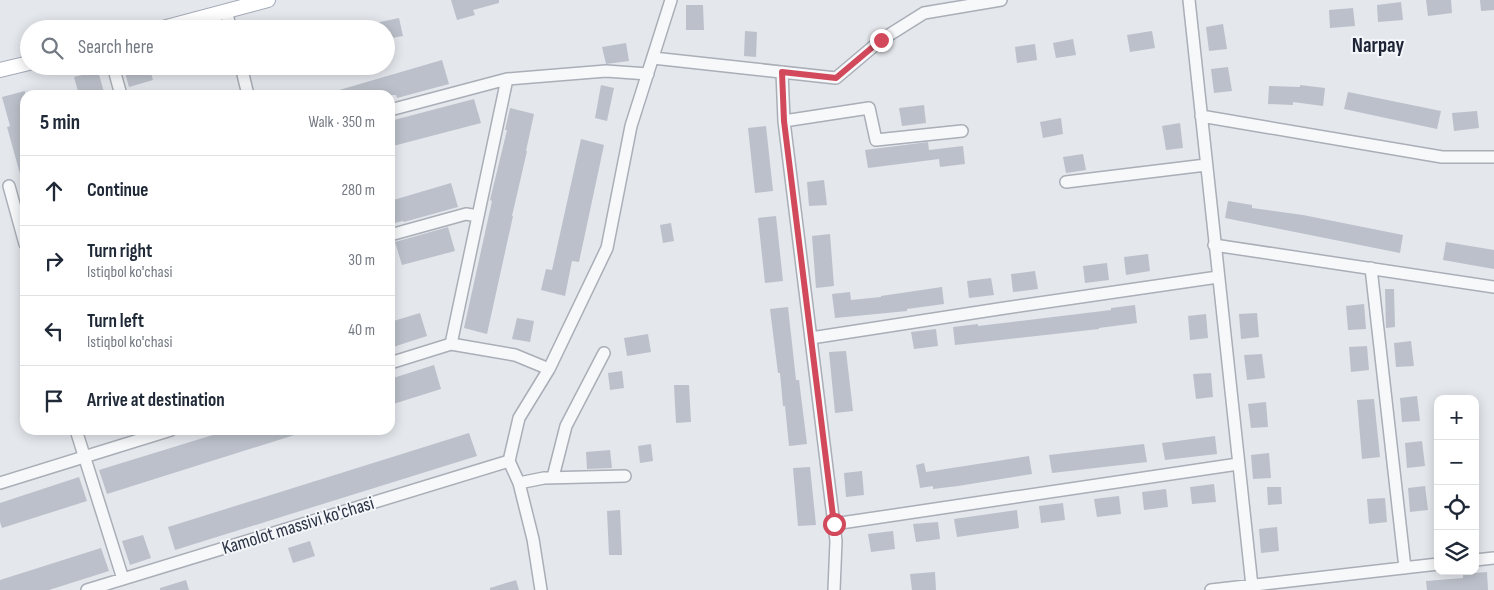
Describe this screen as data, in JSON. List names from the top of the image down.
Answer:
{
  "streets": {
    "street": ["Kamolot massivi ko'chasi"]
  },
  "districts": ["Narpay"],
  "page": {
    "search": "Search here",
    "heading": ["5 min", "Walk · 350 m"],
    "list": [
      ["Continue", "280 m"],
      ["Turn right", "Istiqbol ko'chasi", "30 m"],
      ["Turn left", "Istiqbol ko'chasi", "40 m"],
      "Arrive at destination"
    ],
    "map_buttons": ["+", "−"]
  }
}
